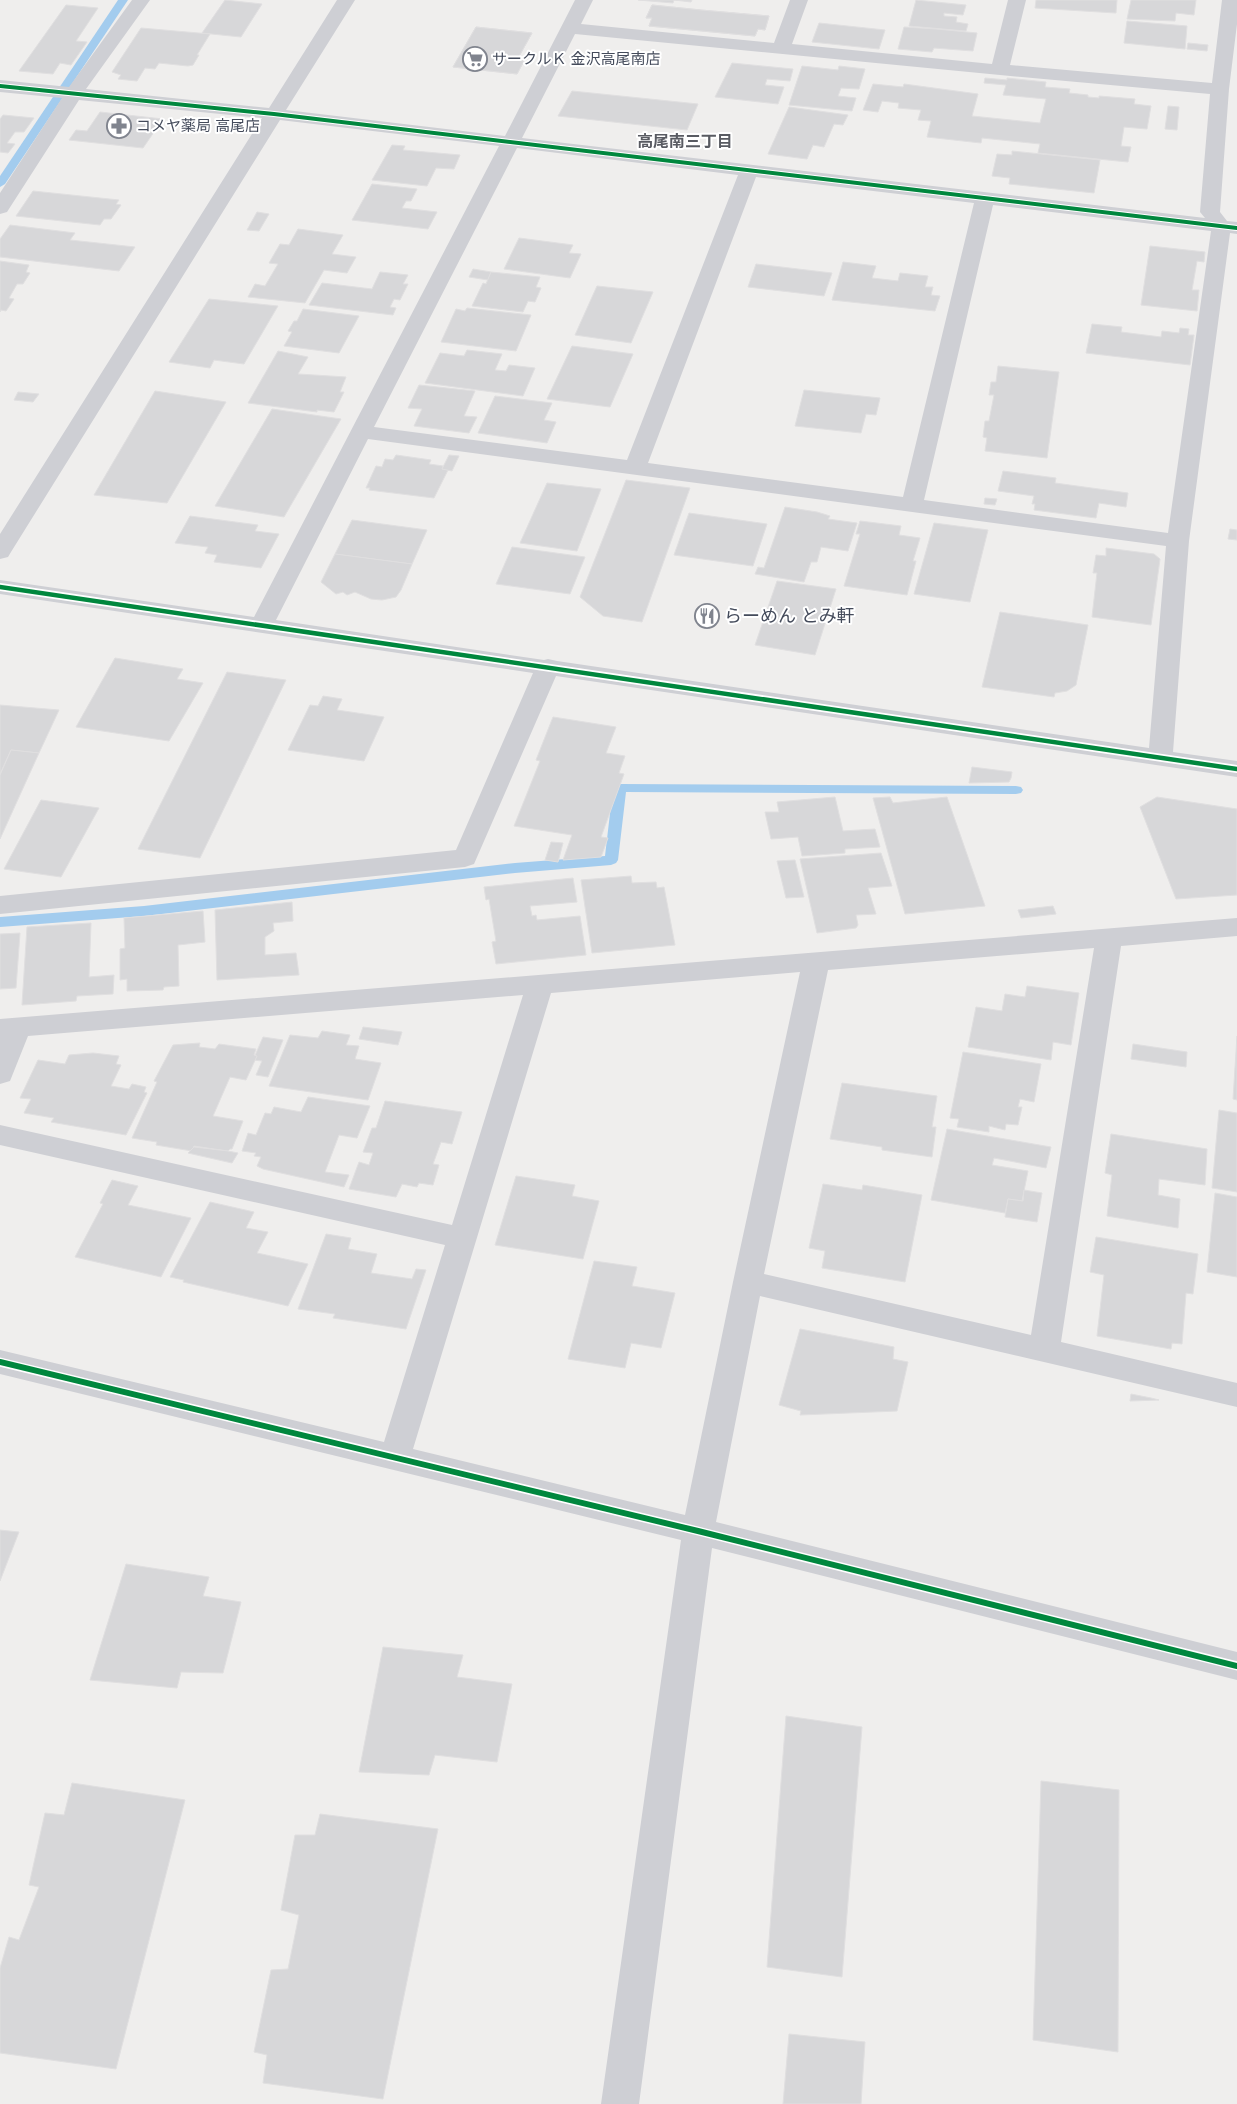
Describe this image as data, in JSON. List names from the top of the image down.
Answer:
{
  "districts": ["高尾南三丁目"],
  "places": {
    "supermarket": ["サークルＫ 金沢高尾南店"],
    "pharmacy": ["コメヤ薬局 高尾店"],
    "restaurant": ["らーめん とみ軒"]
  }
}
